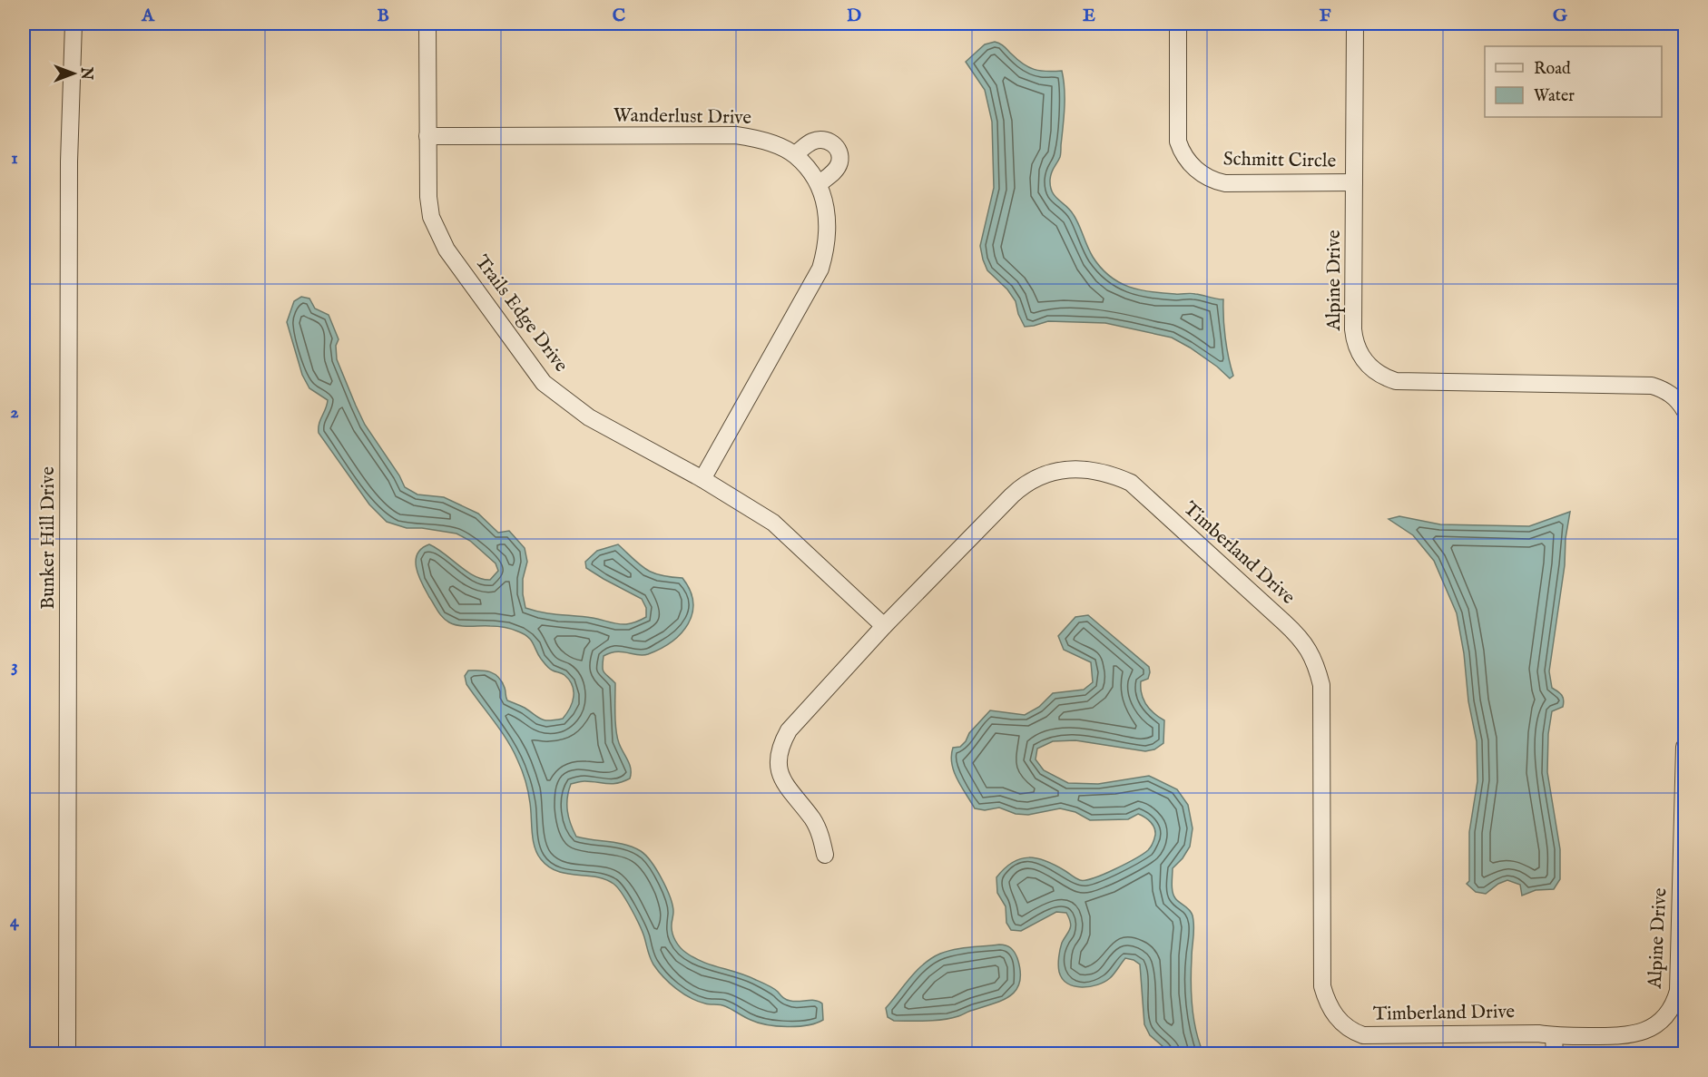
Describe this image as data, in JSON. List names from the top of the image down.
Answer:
{
  "streets": {
    "street": [
      "Wanderlust Drive",
      "Schmitt Circle",
      "Alpine Drive",
      "Trails Edge Drive",
      "Bunker Hill Drive",
      "Timberland Drive"
    ]
  },
  "crossings": [
    ["Wanderlust Drive", "Trails Edge Drive"],
    ["Schmitt Circle", "Alpine Drive"],
    ["Alpine Drive", "Timberland Drive"],
    ["Trails Edge Drive", "Timberland Drive"]
  ],
  "legend": ["Road", "Water"],
  "north": "right",
  "grid": {
    "columns": [
      "A",
      "B",
      "C",
      "D",
      "E",
      "F",
      "G"
    ],
    "rows": [
      "1",
      "2",
      "3",
      "4"
    ]
  }
}
